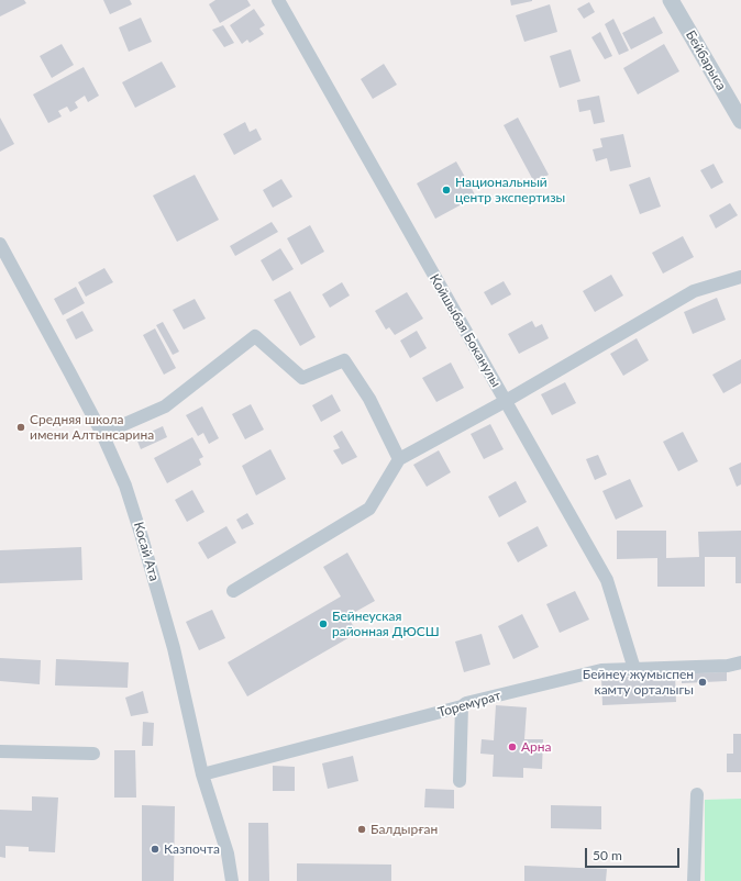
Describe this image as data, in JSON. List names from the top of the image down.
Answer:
{
  "streets": {
    "street": [
      "Бейбарыса",
      "Койшыбая Боканулы",
      "Косай Ата",
      "Торемурат"
    ]
  },
  "crossings": [
    ["Койшыбая Боканулы", "Торемурат"],
    ["Косай Ата", "Торемурат"]
  ],
  "places": [
    "Национальный центр экспертизы",
    "Средняя школа имени Алтынсарина",
    "Бейнеуская районная ДЮСШ",
    "Бейнеу жумыспен камту орталыгы",
    "Арна",
    "Балдырған",
    "Казпочта"
  ],
  "scale_bar": "50 m"
}
